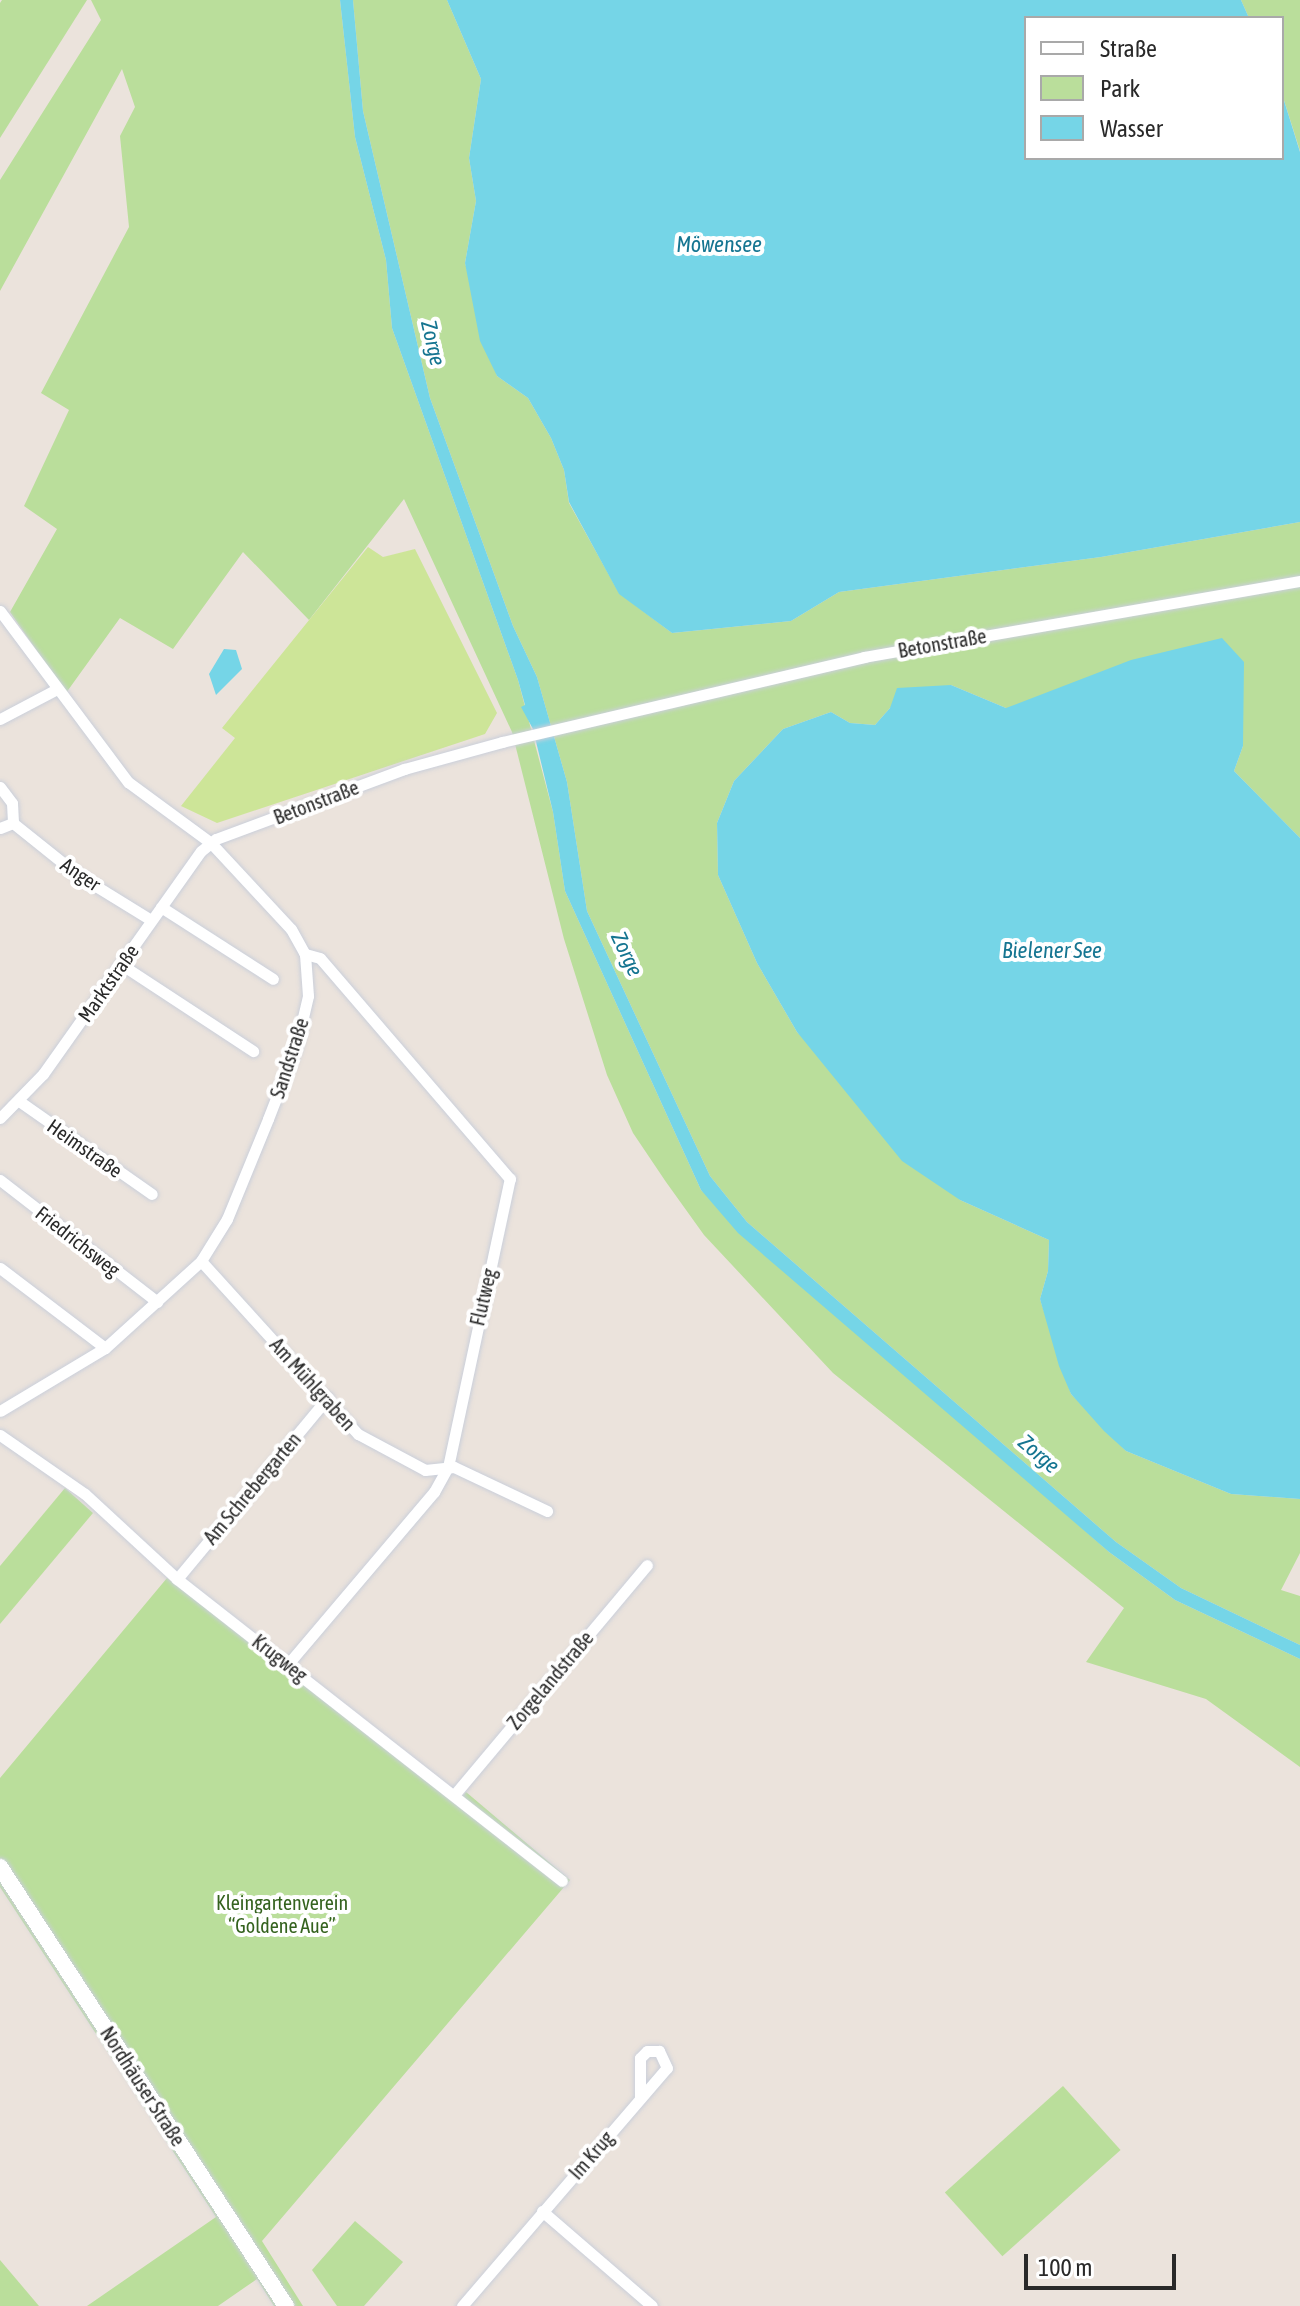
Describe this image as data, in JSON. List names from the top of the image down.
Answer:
{
  "streets": {
    "main road": ["Nordhäuser Straße"],
    "street": [
      "Betonstraße",
      "Anger",
      "Marktstraße",
      "Sandstraße",
      "Heimstraße",
      "Friedrichsweg",
      "Flutweg",
      "Am Mühlgraben",
      "Am Schrebergarten",
      "Krugweg",
      "Zorgelandstraße",
      "Im Krug"
    ]
  },
  "crossings": [
    ["Betonstraße", "Marktstraße"],
    ["Anger", "Marktstraße"],
    ["Marktstraße", "Heimstraße"],
    ["Sandstraße", "Friedrichsweg"],
    ["Sandstraße", "Flutweg"],
    ["Sandstraße", "Am Mühlgraben"],
    ["Flutweg", "Am Mühlgraben"],
    ["Flutweg", "Krugweg"],
    ["Am Mühlgraben", "Am Schrebergarten"],
    ["Am Schrebergarten", "Krugweg"],
    ["Krugweg", "Zorgelandstraße"]
  ],
  "water": ["Möwensee", "Zorge", "Bielener See"],
  "parks": ["Kleingartenverein “Goldene Aue”"],
  "legend": ["Straße", "Park", "Wasser"],
  "scale_bar": "100 m"
}
